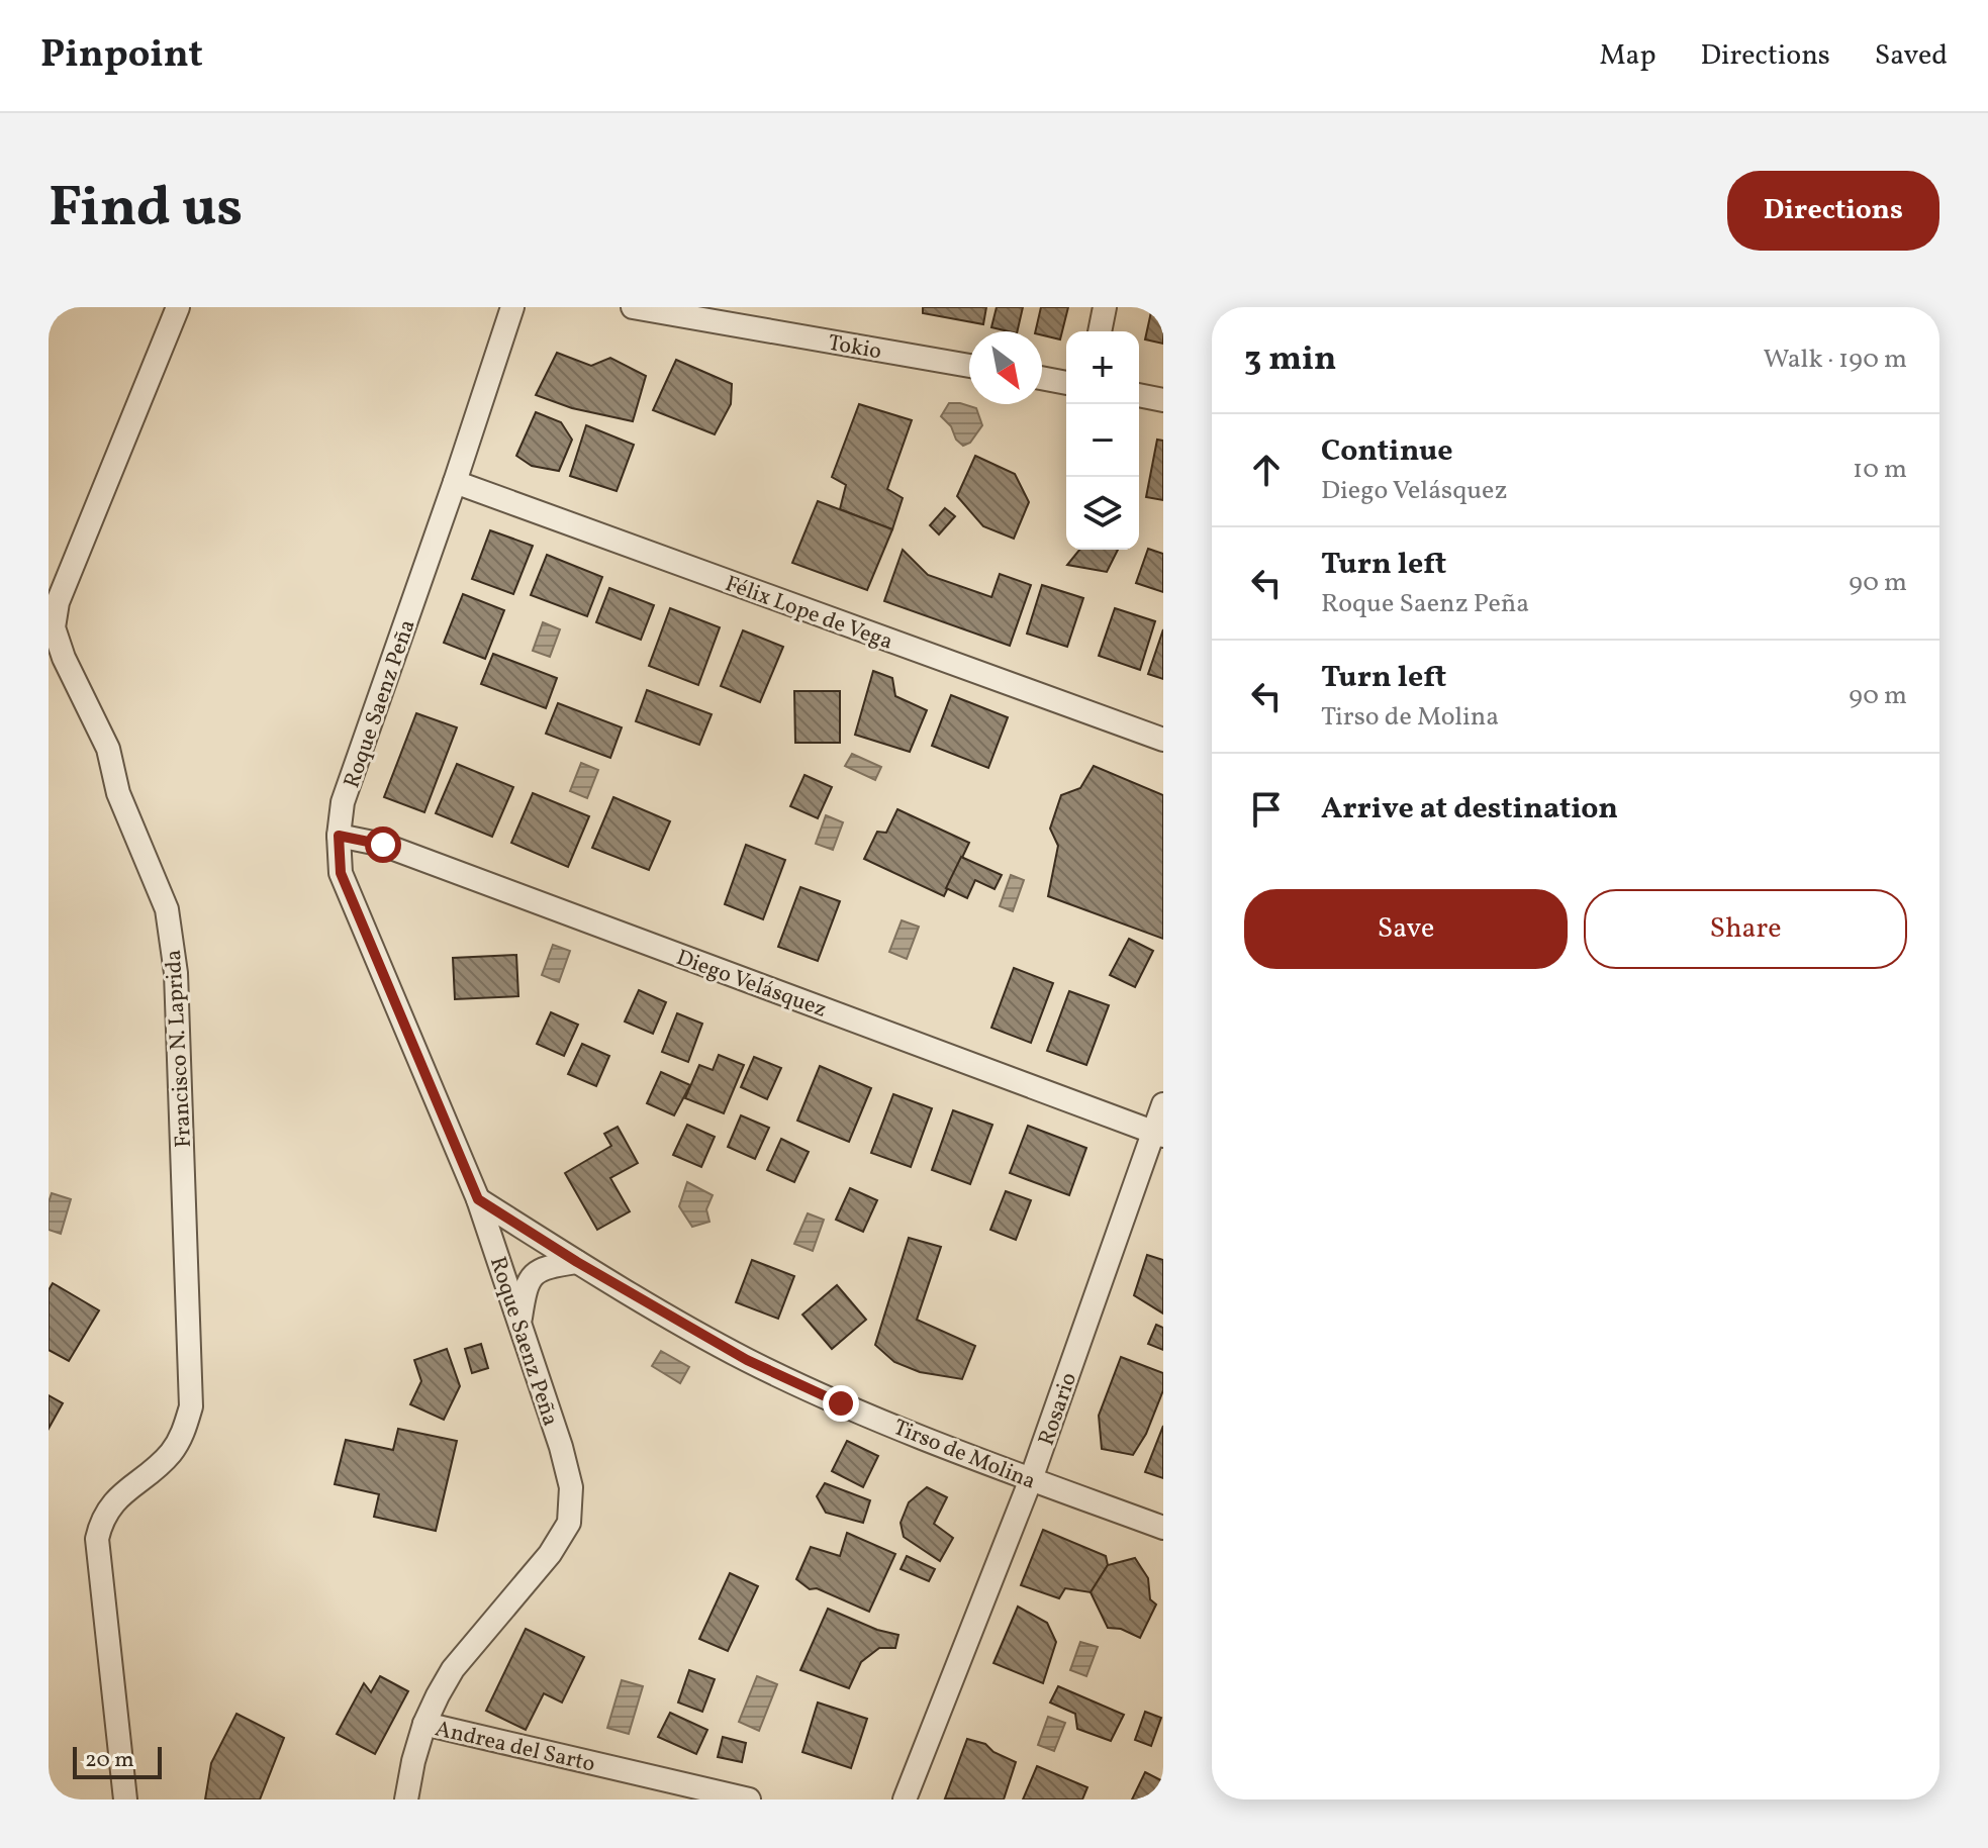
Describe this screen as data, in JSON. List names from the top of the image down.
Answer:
{
  "streets": {
    "street": [
      "Tokio",
      "Félix Lope de Vega",
      "Roque Saenz Peña",
      "Diego Velásquez",
      "Francisco N. Laprida",
      "Rosario",
      "Tirso de Molina",
      "Andrea del Sarto"
    ]
  },
  "crossings": [
    ["Félix Lope de Vega", "Roque Saenz Peña"],
    ["Roque Saenz Peña", "Diego Velásquez"],
    ["Roque Saenz Peña", "Tirso de Molina"],
    ["Roque Saenz Peña", "Andrea del Sarto"],
    ["Diego Velásquez", "Rosario"],
    ["Rosario", "Tirso de Molina"]
  ],
  "scale_bar": "20 m",
  "north": "bottom right",
  "page": {
    "header": "Pinpoint",
    "nav": ["Map", "Directions", "Saved"],
    "title": "Find us",
    "buttons": [
      "Directions",
      ["Save", "Share"]
    ],
    "heading": ["3 min", "Walk · 190 m"],
    "map_buttons": ["+", "−"],
    "list": [
      ["Continue", "Diego Velásquez", "10 m"],
      ["Turn left", "Roque Saenz Peña", "90 m"],
      ["Turn left", "Tirso de Molina", "90 m"],
      "Arrive at destination"
    ],
    "scale": "20 m"
  }
}
